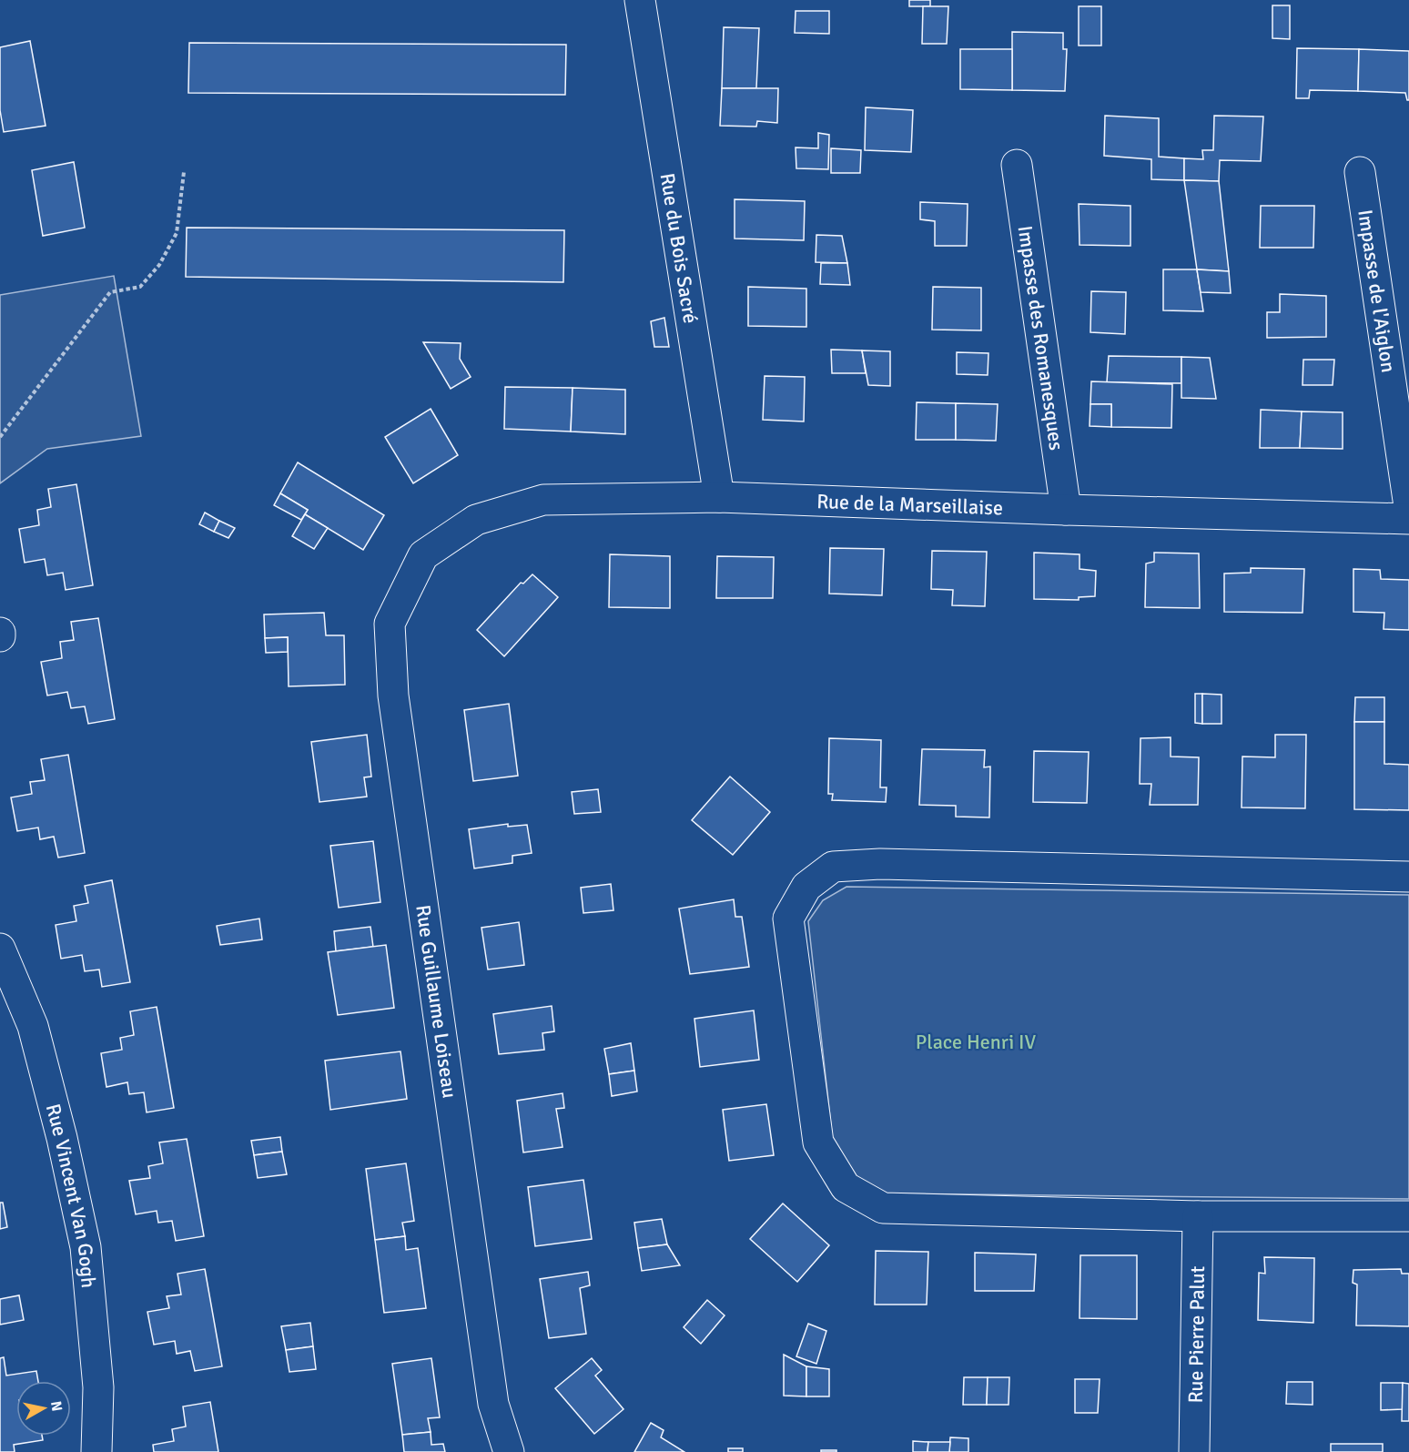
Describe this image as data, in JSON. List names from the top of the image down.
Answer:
{
  "streets": {
    "street": [
      "Rue du Bois Sacré",
      "Impasse de l'Aiglon",
      "Impasse des Romanesques",
      "Rue de la Marseillaise",
      "Rue Guillaume Loiseau",
      "Rue Vincent Van Gogh",
      "Rue Pierre Palut"
    ]
  },
  "crossings": [
    ["Rue du Bois Sacré", "Rue de la Marseillaise"],
    ["Impasse des Romanesques", "Rue de la Marseillaise"],
    ["Rue de la Marseillaise", "Rue Guillaume Loiseau"]
  ],
  "parks": ["Place Henri IV"],
  "north": "right"
}
